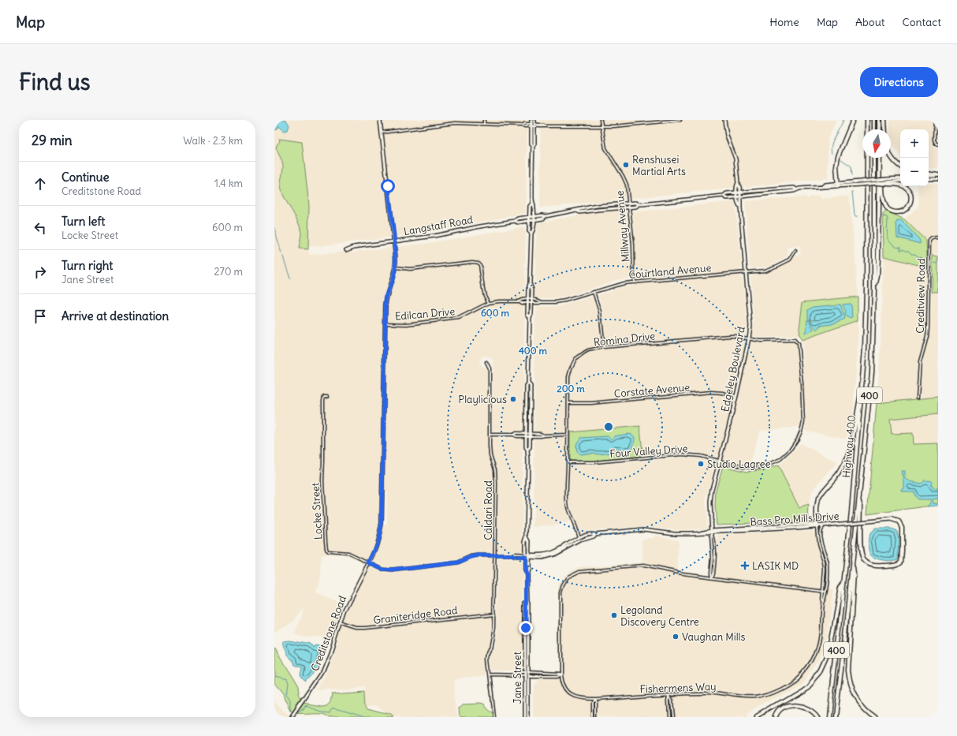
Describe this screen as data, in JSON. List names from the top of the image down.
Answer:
{
  "streets": {
    "highway": ["400", "Highway 400"],
    "street": [
      "Langstaff Road",
      "Millway Avenue",
      "Courtland Avenue",
      "Creditview Road",
      "Edilcan Drive",
      "Romina Drive",
      "Edgeley Boulevard",
      "Corstate Avenue",
      "Four Valley Drive",
      "Caldari Road",
      "Locke Street",
      "Bass Pro Mills Drive",
      "Graniteridge Road",
      "Creditstone Road",
      "Jane Street",
      "Fishermens Way"
    ]
  },
  "crossings": [
    ["Langstaff Road", "Millway Avenue"],
    ["Langstaff Road", "Edgeley Boulevard"],
    ["Langstaff Road", "Creditstone Road"],
    ["Langstaff Road", "Jane Street"],
    ["Millway Avenue", "Courtland Avenue"],
    ["Courtland Avenue", "Edilcan Drive"],
    ["Courtland Avenue", "Edgeley Boulevard"],
    ["Courtland Avenue", "Jane Street"],
    ["Edilcan Drive", "Creditstone Road"],
    ["Edilcan Drive", "Jane Street"],
    ["Romina Drive", "Edgeley Boulevard"],
    ["Romina Drive", "Corstate Avenue"],
    ["Romina Drive", "Four Valley Drive"],
    ["Romina Drive", "Bass Pro Mills Drive"],
    ["Edgeley Boulevard", "Corstate Avenue"],
    ["Edgeley Boulevard", "Four Valley Drive"],
    ["Edgeley Boulevard", "Bass Pro Mills Drive"],
    ["Caldari Road", "Locke Street"],
    ["Caldari Road", "Graniteridge Road"],
    ["Locke Street", "Bass Pro Mills Drive"],
    ["Locke Street", "Creditstone Road"],
    ["Locke Street", "Jane Street"],
    ["Bass Pro Mills Drive", "Jane Street"],
    ["Bass Pro Mills Drive", "Fishermens Way"],
    ["Graniteridge Road", "Creditstone Road"]
  ],
  "places": {
    "other": [
      "Renshusei Martial Arts",
      "Playlicious",
      "Studio Lagree",
      "Legoland Discovery Centre",
      "Vaughan Mills"
    ],
    "health": ["LASIK MD"]
  },
  "north": "bottom",
  "page": {
    "header": "Map",
    "nav": [
      "Home",
      "Map",
      "About",
      "Contact"
    ],
    "buttons": "Directions",
    "title": "Find us",
    "heading": ["29 min", "Walk · 2.3 km"],
    "map_buttons": ["+", "−"],
    "list": [
      ["Continue", "Creditstone Road", "1.4 km"],
      ["Turn left", "Locke Street", "600 m"],
      ["Turn right", "Jane Street", "270 m"],
      "Arrive at destination"
    ]
  },
  "rings": ["600 m", "400 m", "200 m"]
}
